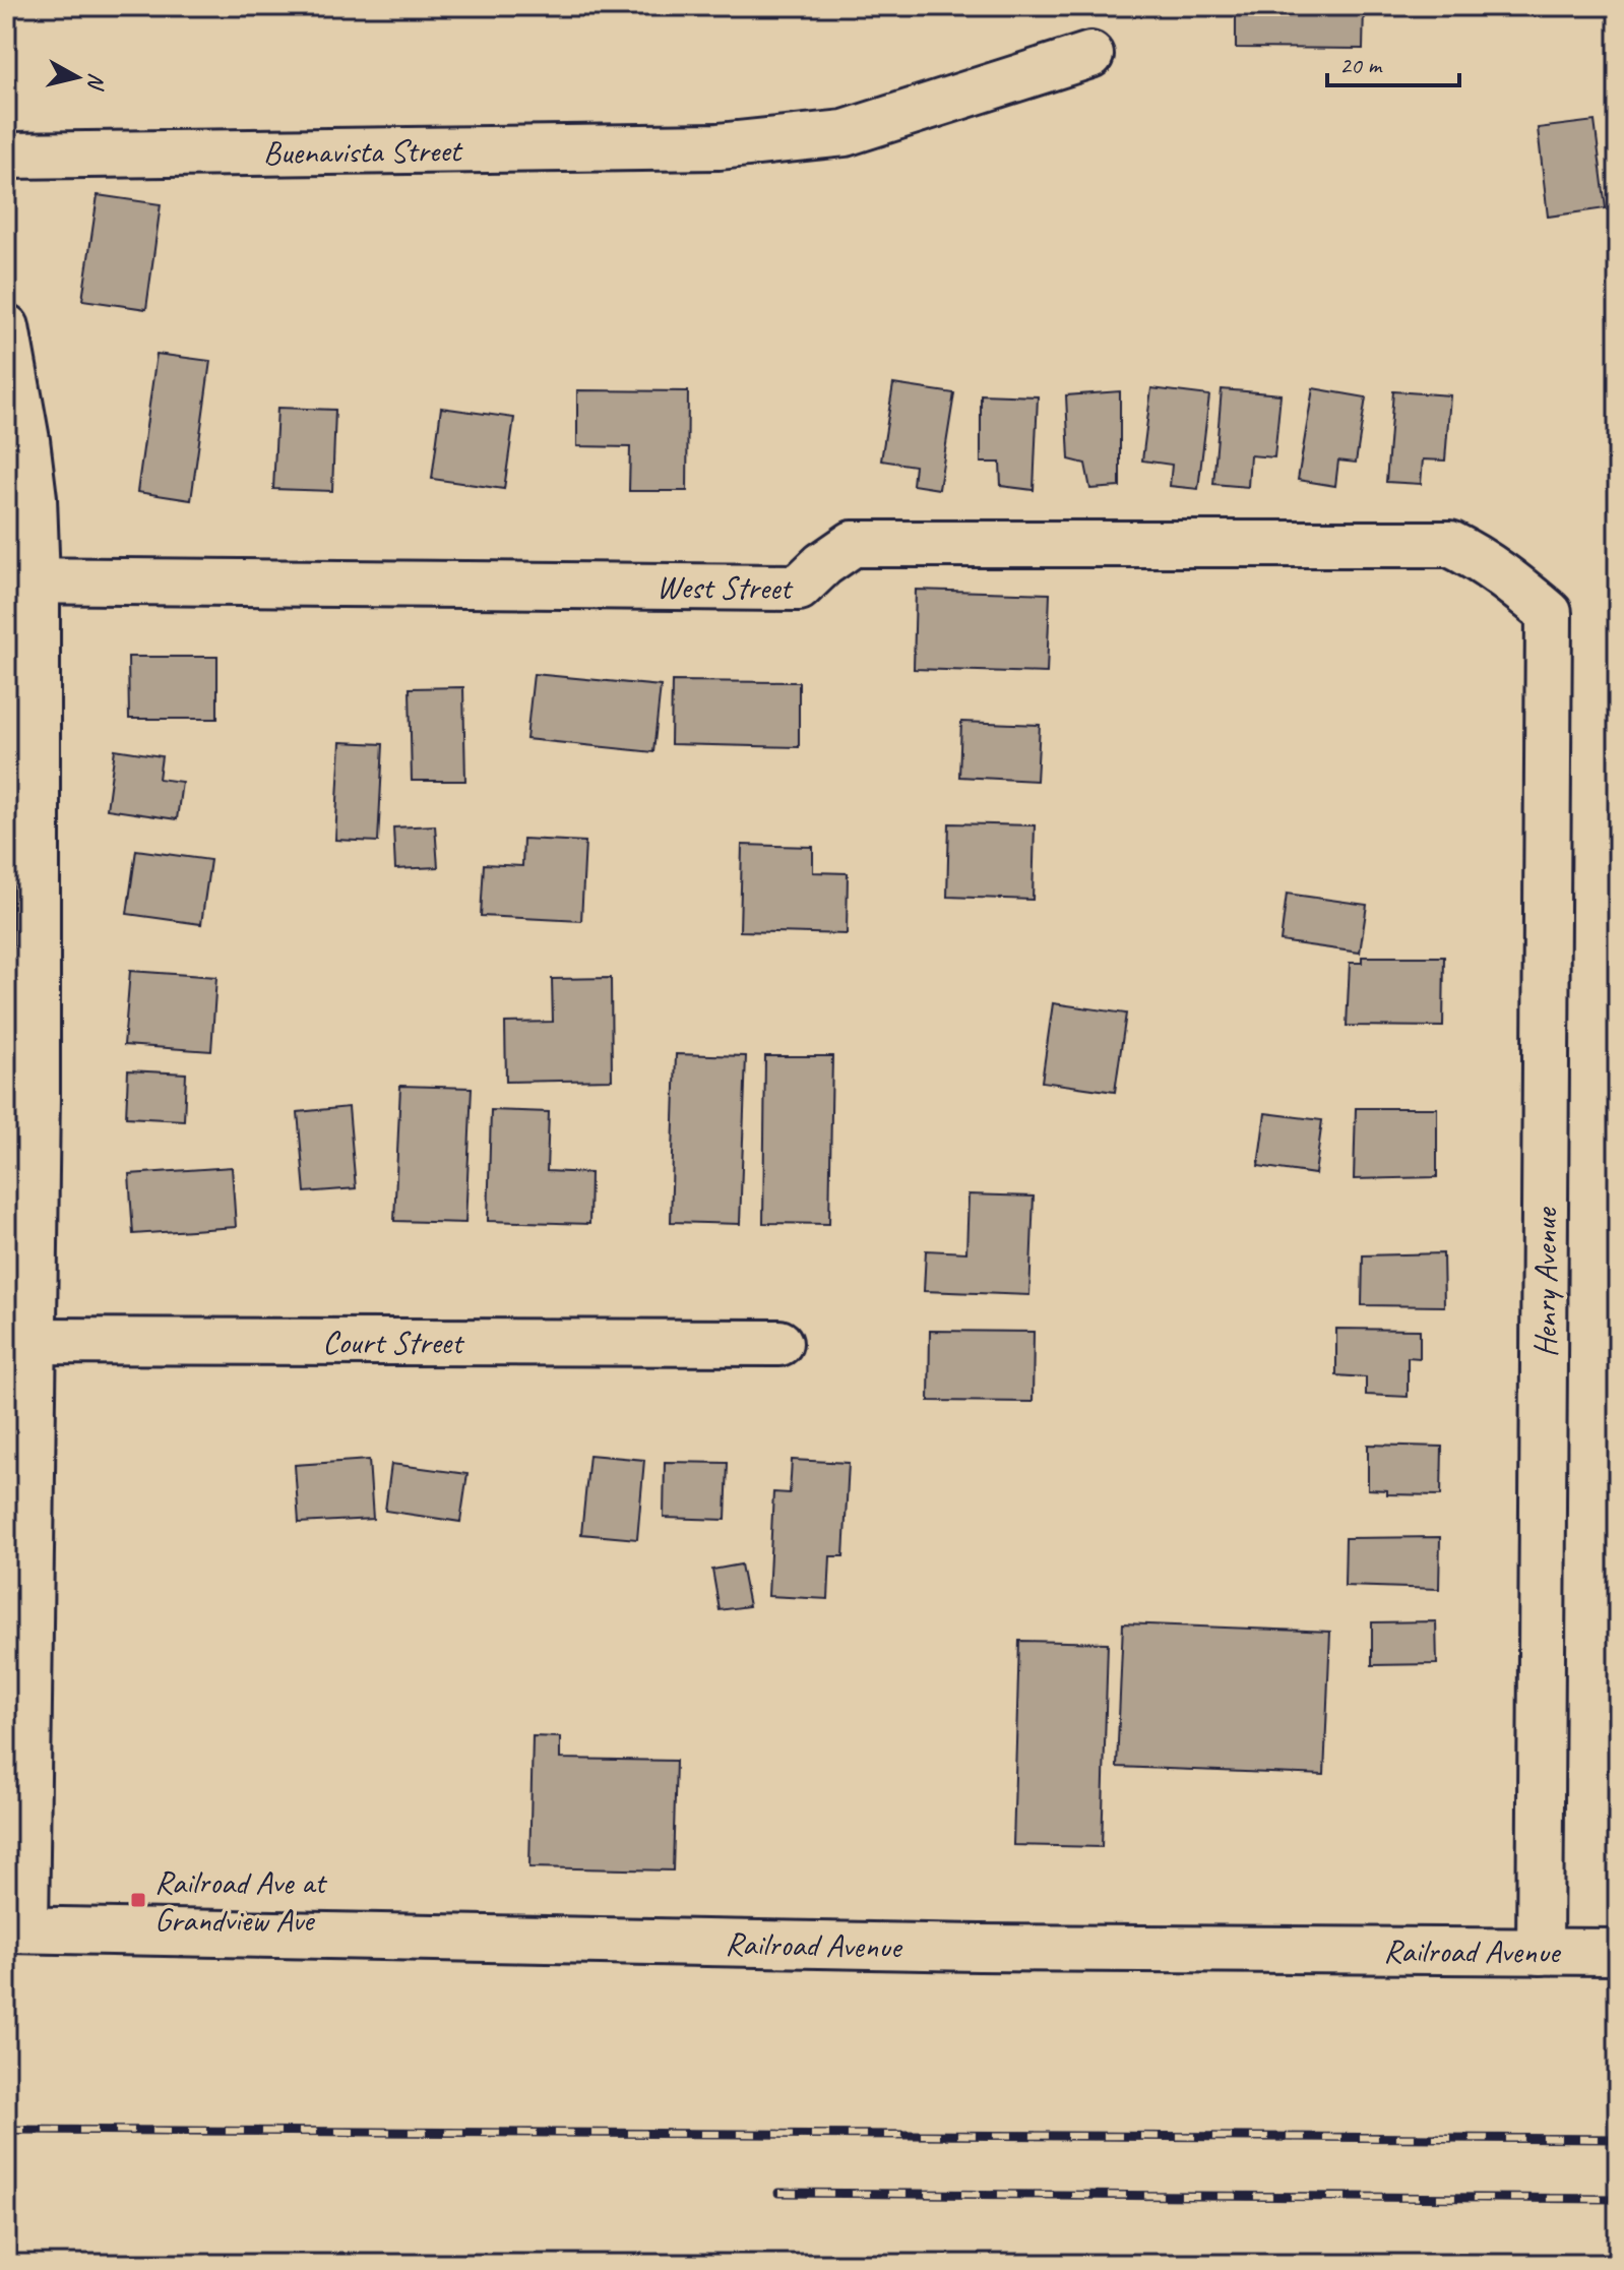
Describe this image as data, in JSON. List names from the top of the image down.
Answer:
{
  "streets": {
    "street": [
      "Buenavista Street",
      "West Street",
      "Henry Avenue",
      "Court Street",
      "Railroad Avenue"
    ]
  },
  "crossings": [
    ["West Street", "Henry Avenue"],
    ["Henry Avenue", "Railroad Avenue"]
  ],
  "places": {
    "transit": ["Railroad Ave at Grandview Ave"]
  },
  "scale_bar": "20 m",
  "north": "right"
}
